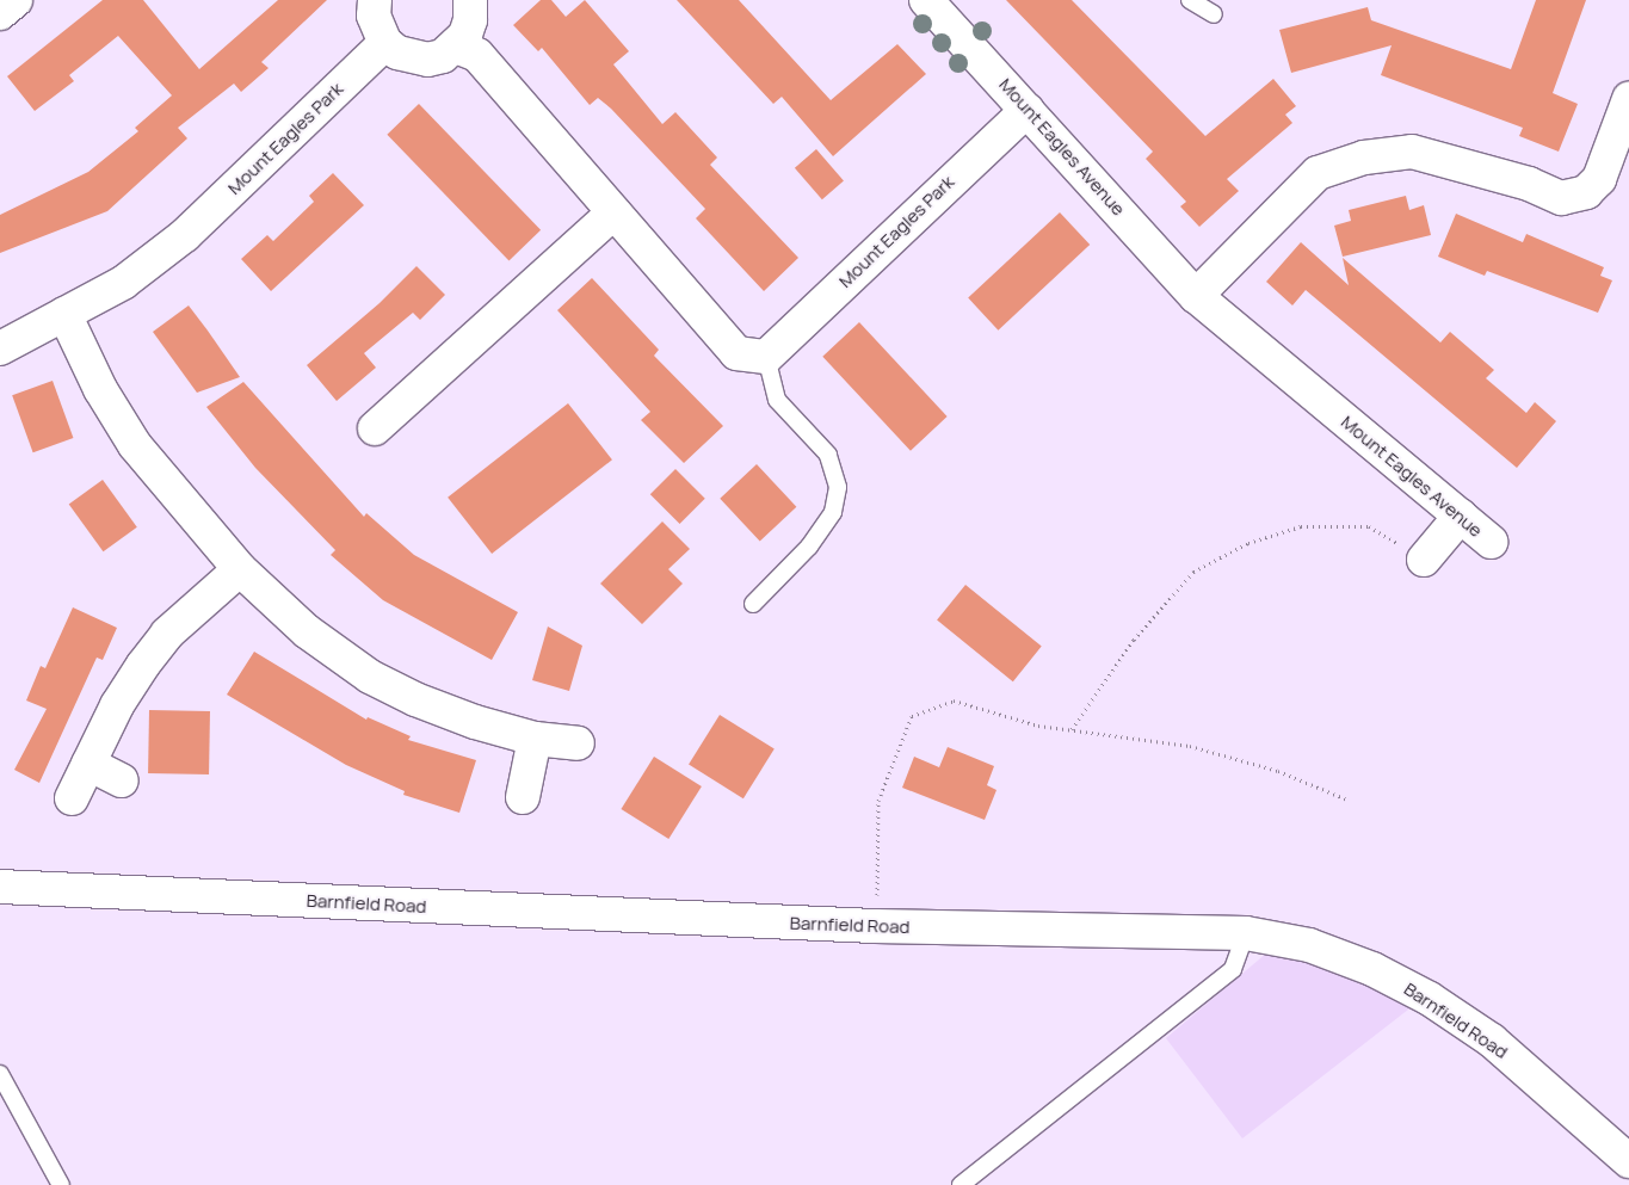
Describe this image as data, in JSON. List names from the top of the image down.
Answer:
{
  "streets": {
    "street": ["Mount Eagles Park", "Mount Eagles Avenue", "Barnfield Road"]
  },
  "crossings": [
    ["Mount Eagles Park", "Mount Eagles Avenue"]
  ]
}
